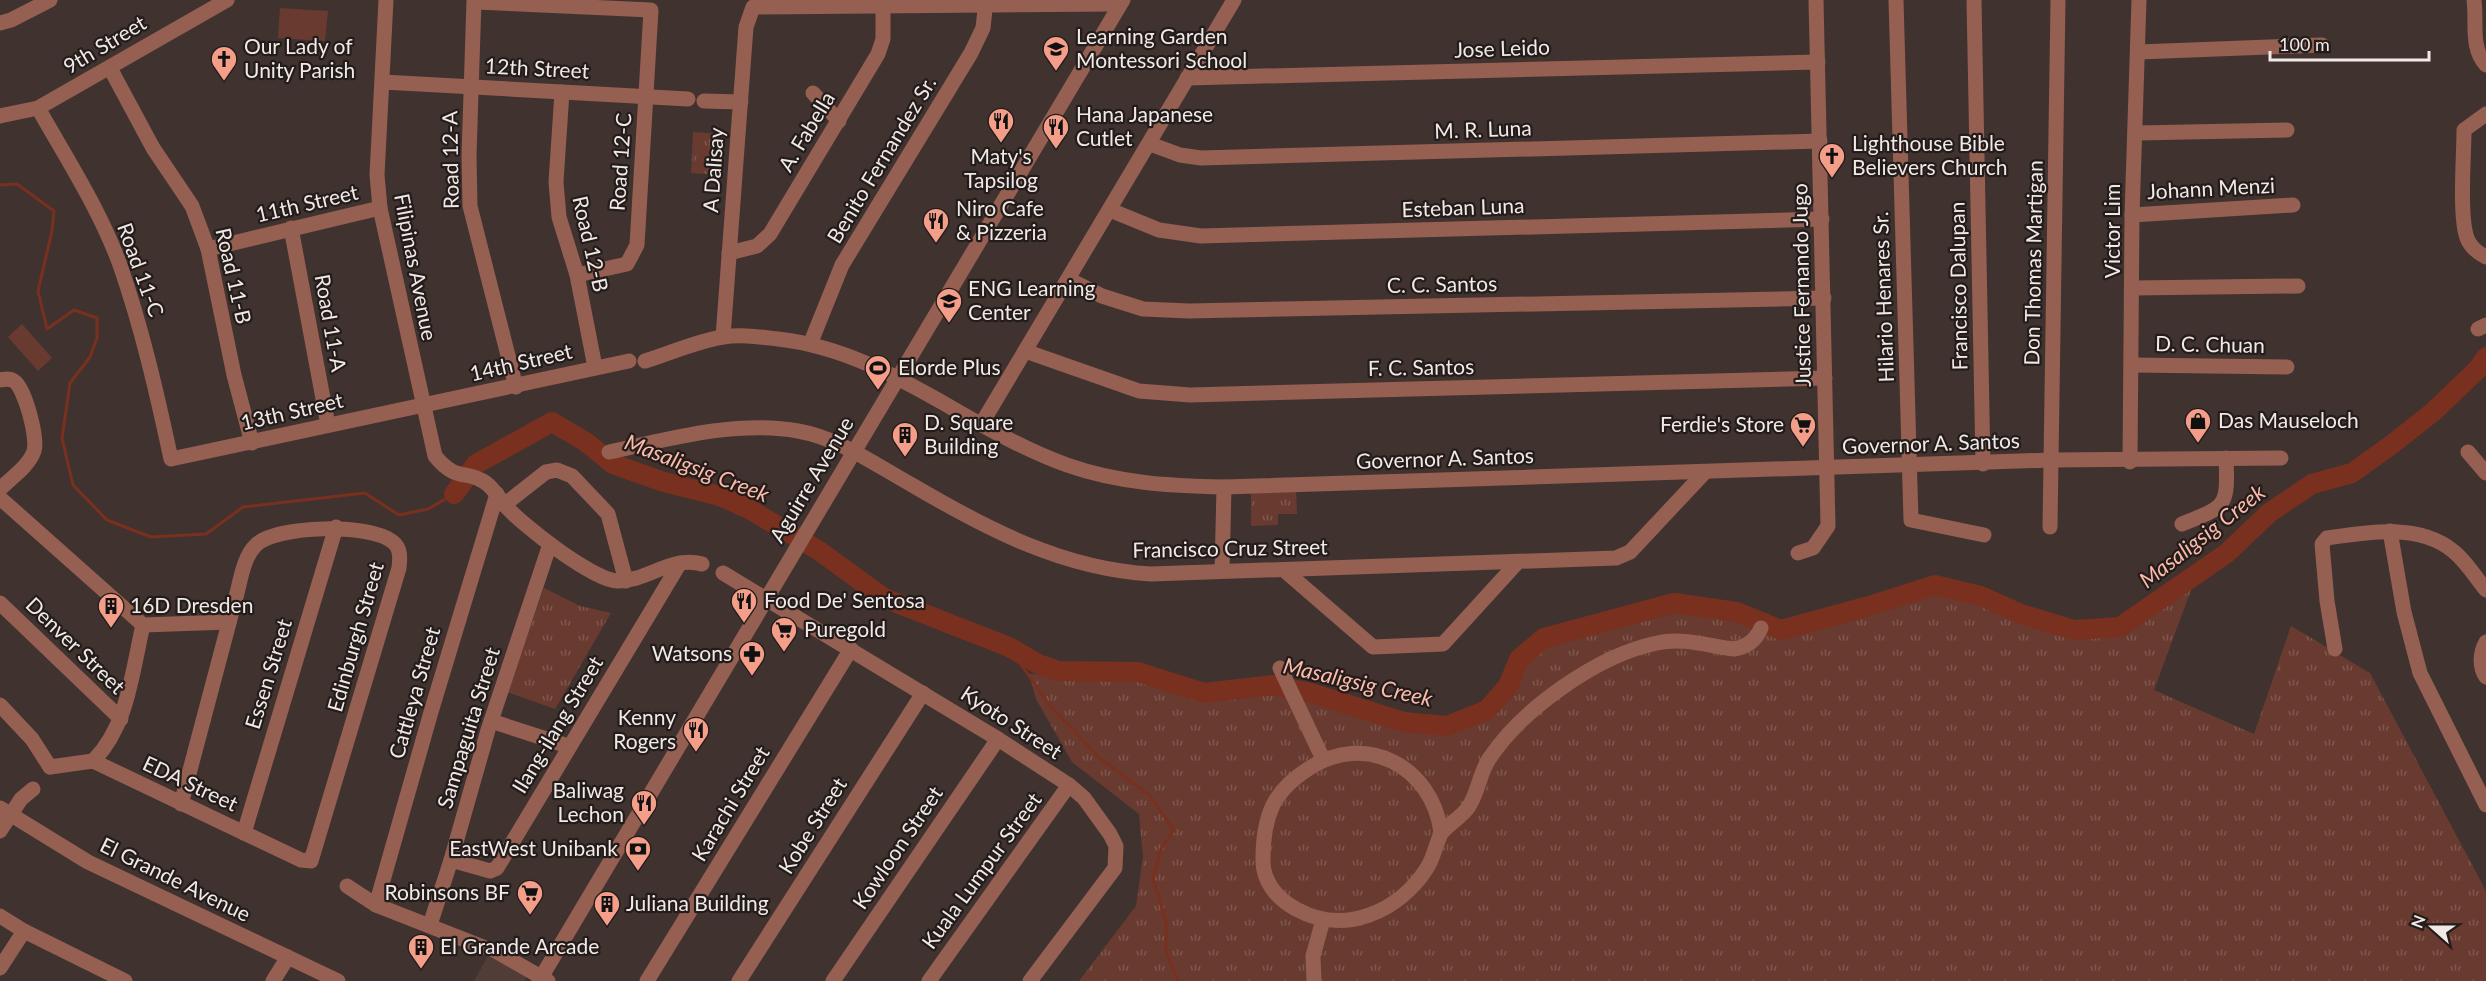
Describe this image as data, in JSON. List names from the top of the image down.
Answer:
{
  "streets": {
    "street": [
      "9th Street",
      "Jose Leido",
      "12th Street",
      "M. R. Luna",
      "A. Fabella",
      "Road 12-A",
      "Benito Fernandez Sr.",
      "Road 12-C",
      "A Dalisay",
      "Johann Menzi",
      "11th Street",
      "Esteban Luna",
      "Victor Lim",
      "Road 12-B",
      "Don Thomas Martigan",
      "Filipinas Avenue",
      "Road 11-C",
      "Road 11-B",
      "C. C. Santos",
      "Justice Fernando Jugo",
      "Francisco Dalupan",
      "Hilario Henares Sr.",
      "Road 11-A",
      "D. C. Chuan",
      "14th Street",
      "F. C. Santos",
      "13th Street",
      "Governor A. Santos",
      "Aguirre Avenue",
      "Francisco Cruz Street",
      "Edinburgh Street",
      "Denver Street",
      "Essen Street",
      "Cattleya Street",
      "Kyoto Street",
      "Ilang-ilang Street",
      "Sampaguita Street",
      "EDA Street",
      "Karachi Street",
      "Kobe Street",
      "Kowloon Street",
      "Kuala Lumpur Street",
      "El Grande Avenue"
    ]
  },
  "crossings": [
    ["9th Street", "Road 11-C"],
    ["9th Street", "Road 11-B"],
    ["Jose Leido", "Justice Fernando Jugo"],
    ["12th Street", "Road 12-A"],
    ["12th Street", "Road 12-C"],
    ["12th Street", "Road 12-B"],
    ["12th Street", "Filipinas Avenue"],
    ["M. R. Luna", "Justice Fernando Jugo"],
    ["A. Fabella", "A Dalisay"],
    ["Road 12-A", "Road 12-C"],
    ["Road 12-A", "14th Street"],
    ["Benito Fernandez Sr.", "Governor A. Santos"],
    ["Road 12-C", "Road 12-B"],
    ["A Dalisay", "Governor A. Santos"],
    ["Johann Menzi", "Victor Lim"],
    ["11th Street", "Filipinas Avenue"],
    ["11th Street", "Road 11-B"],
    ["11th Street", "Road 11-A"],
    ["Esteban Luna", "Justice Fernando Jugo"],
    ["Victor Lim", "D. C. Chuan"],
    ["Victor Lim", "Governor A. Santos"],
    ["Road 12-B", "14th Street"],
    ["Don Thomas Martigan", "Governor A. Santos"],
    ["Filipinas Avenue", "14th Street"],
    ["Filipinas Avenue", "13th Street"],
    ["Filipinas Avenue", "Cattleya Street"],
    ["Filipinas Avenue", "Sampaguita Street"],
    ["Road 11-C", "13th Street"],
    ["Road 11-B", "13th Street"],
    ["C. C. Santos", "Justice Fernando Jugo"],
    ["Justice Fernando Jugo", "F. C. Santos"],
    ["Justice Fernando Jugo", "Governor A. Santos"],
    ["Francisco Dalupan", "Governor A. Santos"],
    ["Hilario Henares Sr.", "Governor A. Santos"],
    ["Road 11-A", "13th Street"],
    ["14th Street", "13th Street"],
    ["Governor A. Santos", "Aguirre Avenue"],
    ["Governor A. Santos", "Francisco Cruz Street"],
    ["Aguirre Avenue", "Francisco Cruz Street"],
    ["Aguirre Avenue", "Kyoto Street"],
    ["Edinburgh Street", "Essen Street"],
    ["Edinburgh Street", "EDA Street"],
    ["Essen Street", "EDA Street"],
    ["Kyoto Street", "Karachi Street"],
    ["Kyoto Street", "Kobe Street"],
    ["Kyoto Street", "Kowloon Street"],
    ["Kyoto Street", "Kuala Lumpur Street"],
    ["Ilang-ilang Street", "Sampaguita Street"]
  ],
  "water": ["Masaligsig Creek"],
  "places": {
    "school or university": ["Learning Garden Montessori School", "ENG Learning Center"],
    "church": ["Our Lady of Unity Parish", "Lighthouse Bible Believers Church"],
    "restaurant": [
      "Maty's Tapsilog",
      "Hana Japanese Cutlet",
      "Niro Cafe & Pizzeria",
      "Food De' Sentosa",
      "Kenny Rogers",
      "Baliwag Lechon"
    ],
    "sports": ["Elorde Plus"],
    "shop": ["Das Mauseloch"],
    "supermarket": ["Ferdie's Store", "Puregold", "Robinsons BF"],
    "building": [
      "D. Square Building",
      "16D Dresden",
      "Juliana Building",
      "El Grande Arcade"
    ],
    "pharmacy": ["Watsons"],
    "bank": ["EastWest Unibank"]
  },
  "scale_bar": "100 m",
  "north": "left"
}
